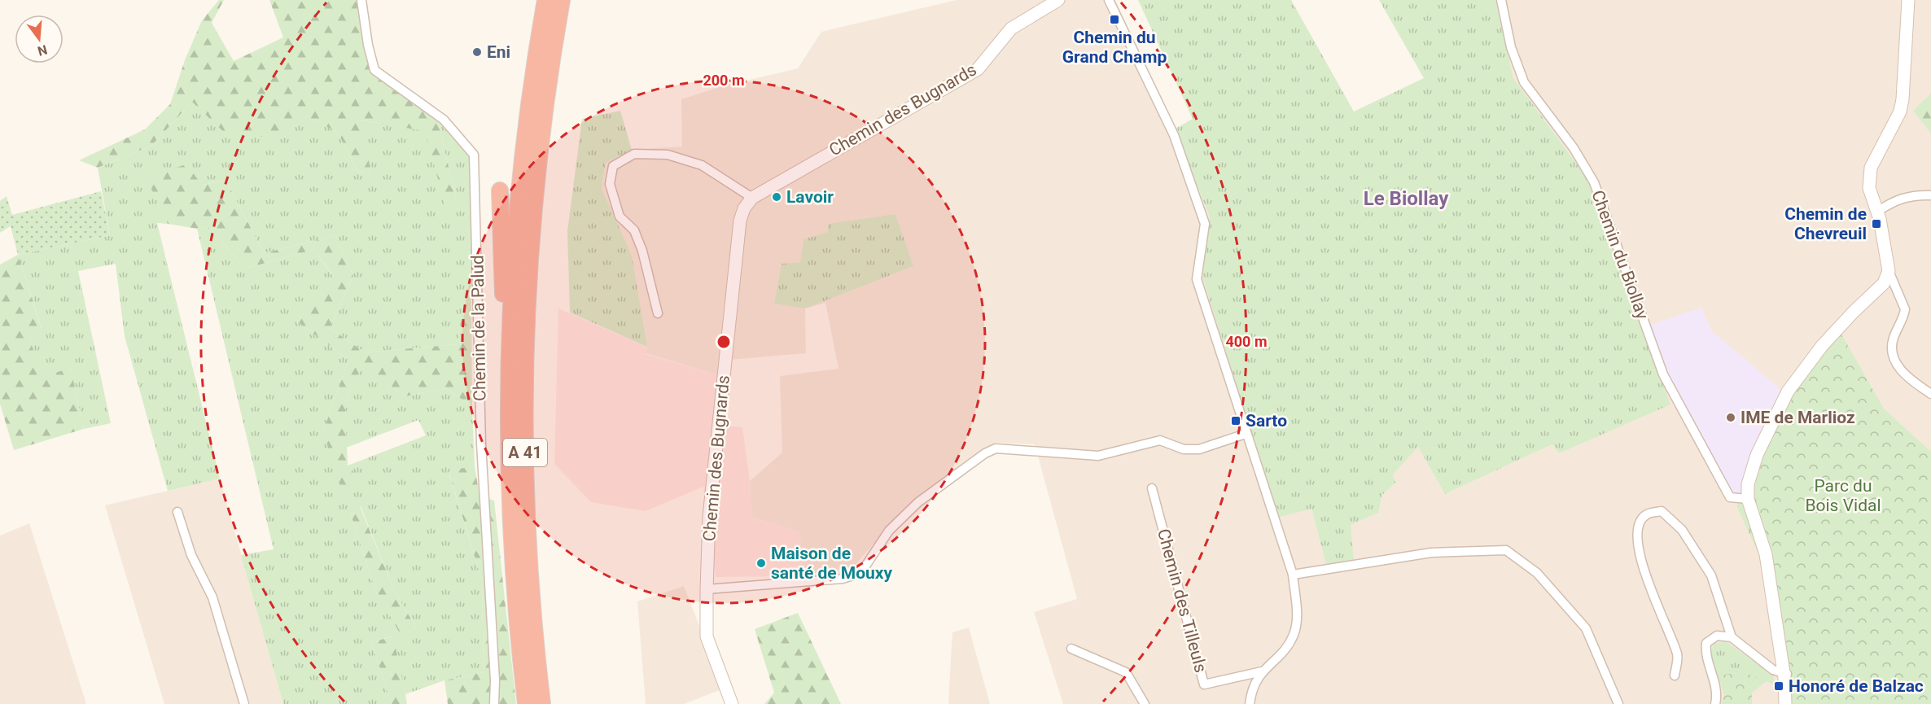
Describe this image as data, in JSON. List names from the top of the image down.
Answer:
{
  "streets": {
    "highway": ["A 41"],
    "street": [
      "Chemin des Bugnards",
      "Chemin du Biollay",
      "Chemin de la Palud",
      "Chemin des Tilleuls"
    ]
  },
  "districts": ["Le Biollay"],
  "parks": ["Parc du Bois Vidal"],
  "places": {
    "transit": [
      "Chemin du Grand Champ",
      "Chemin de Chevreuil",
      "Sarto",
      "Honoré de Balzac"
    ],
    "other": [
      "Eni",
      "Lavoir",
      "IME de Marlioz",
      "Maison de santé de Mouxy"
    ]
  },
  "north": "bottom",
  "rings": ["200 m", "400 m"]
}
